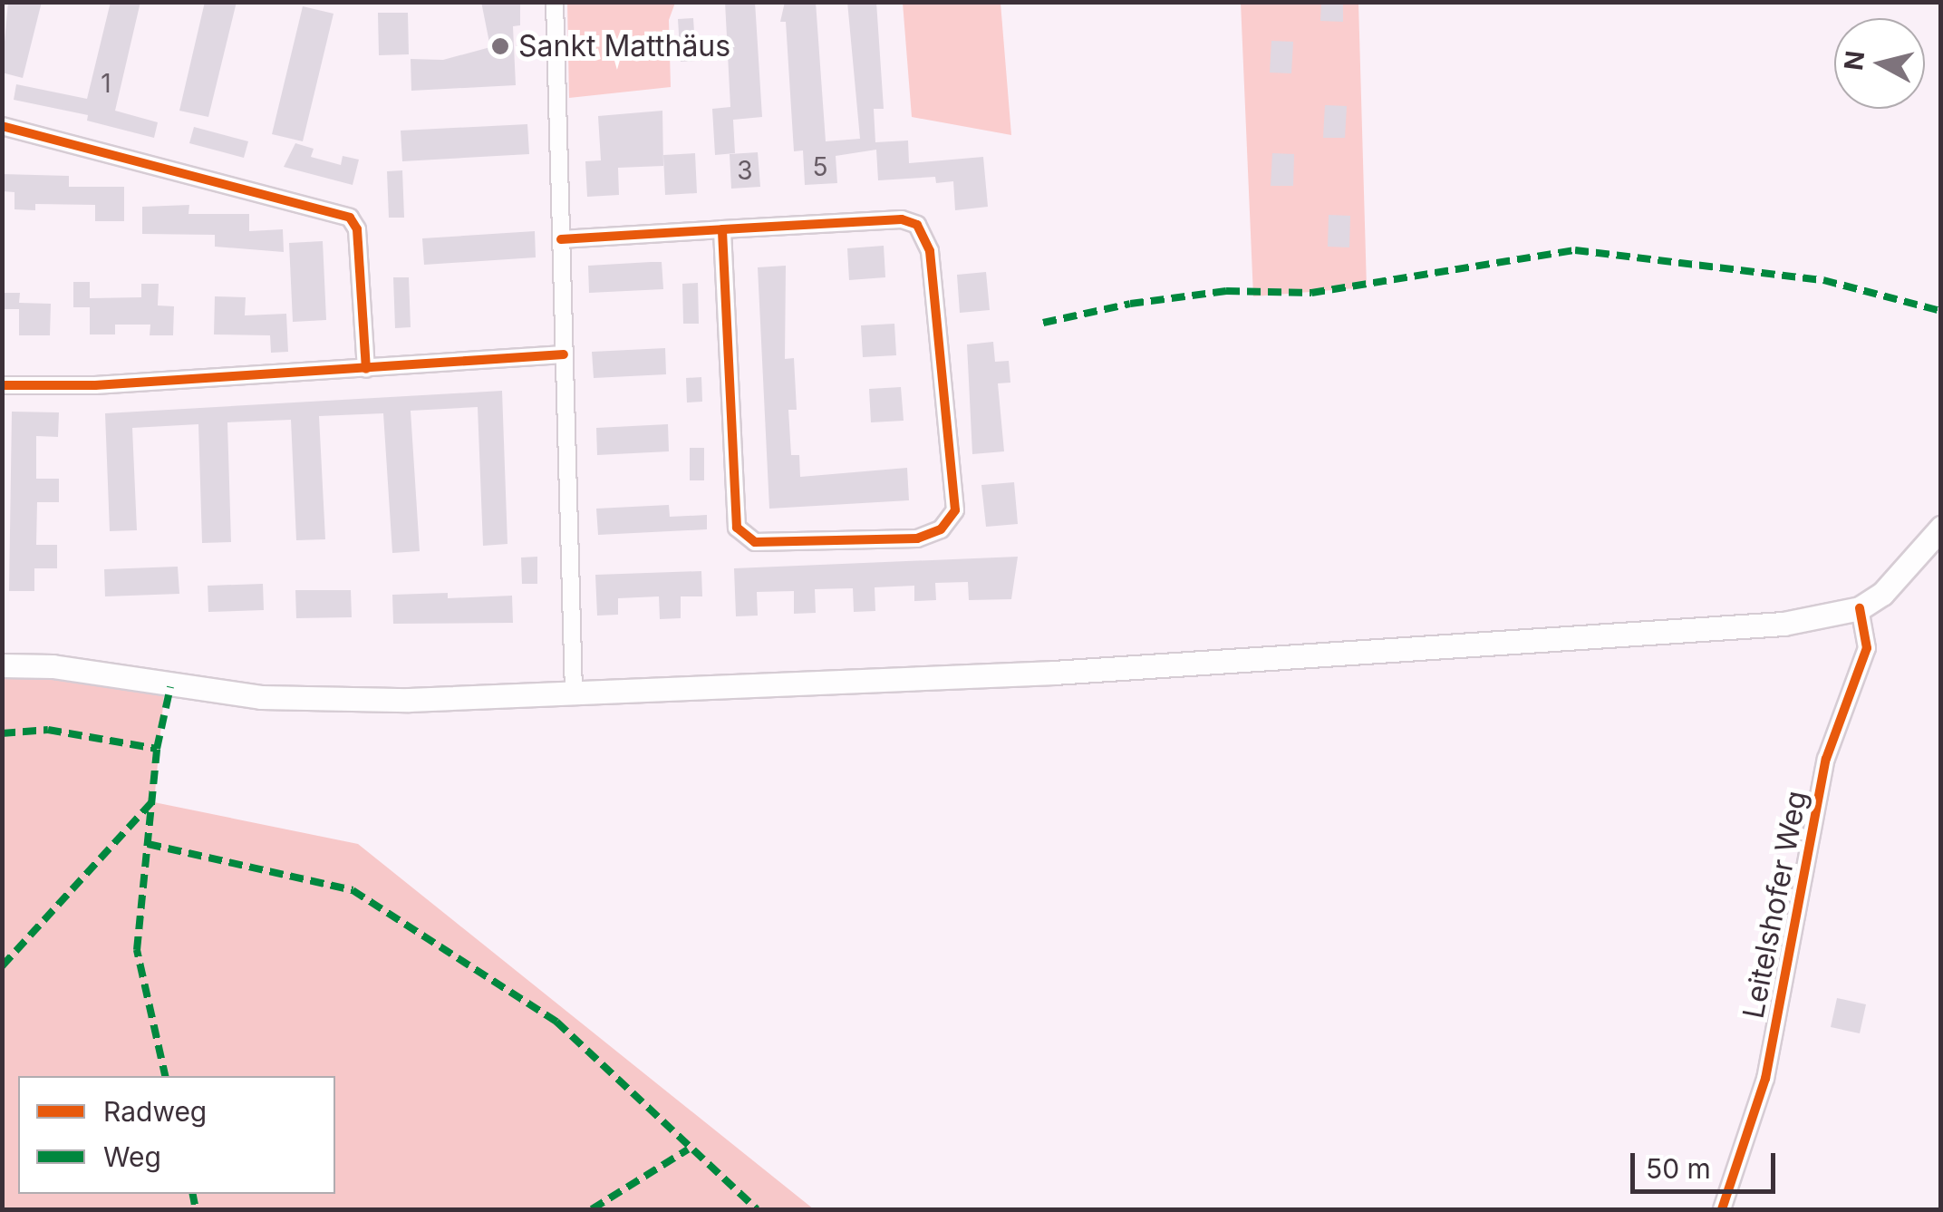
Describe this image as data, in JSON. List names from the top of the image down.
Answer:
{
  "streets": {
    "street": ["Leitelshofer Weg"]
  },
  "places": ["Sankt Matthäus"],
  "house_numbers": ["1", "5", "3"],
  "legend": ["Radweg", "Weg"],
  "scale_bar": "50 m",
  "north": "left"
}
